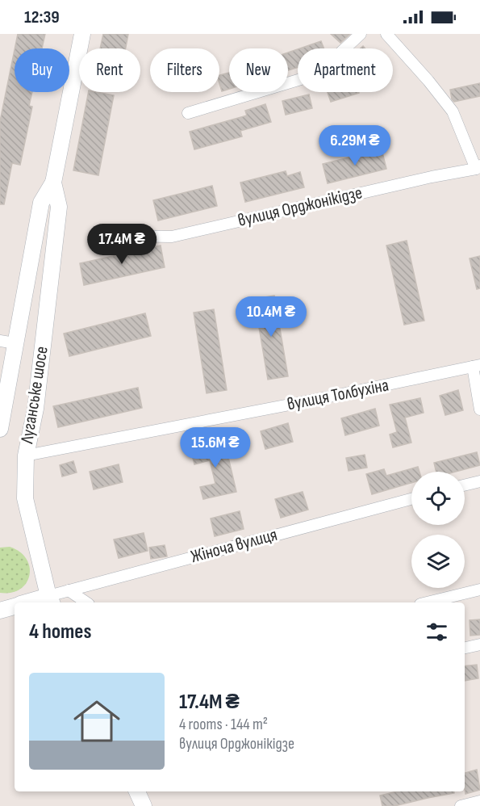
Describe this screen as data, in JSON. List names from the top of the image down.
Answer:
{
  "streets": {
    "main road": ["Луганське шосе"],
    "street": ["вулиця Орджонікідзе", "вулиця Толбухіна", "Жіноча вулиця"]
  },
  "crossings": [
    ["Луганське шосе", "вулиця Толбухіна"],
    ["Луганське шосе", "Жіноча вулиця"]
  ],
  "page": {
    "status": "12:39",
    "chip": [
      "Buy",
      "Rent",
      "Filters",
      "New",
      "Apartment"
    ],
    "price": [
      "6.29M ₴",
      "17.4M ₴",
      "10.4M ₴",
      "15.6M ₴"
    ],
    "heading": "4 homes",
    "list": [
      {
        "name": "17.4M ₴",
        "note": "4 rooms · 144 m² · вулиця Орджонікідзе"
      }
    ]
  }
}
